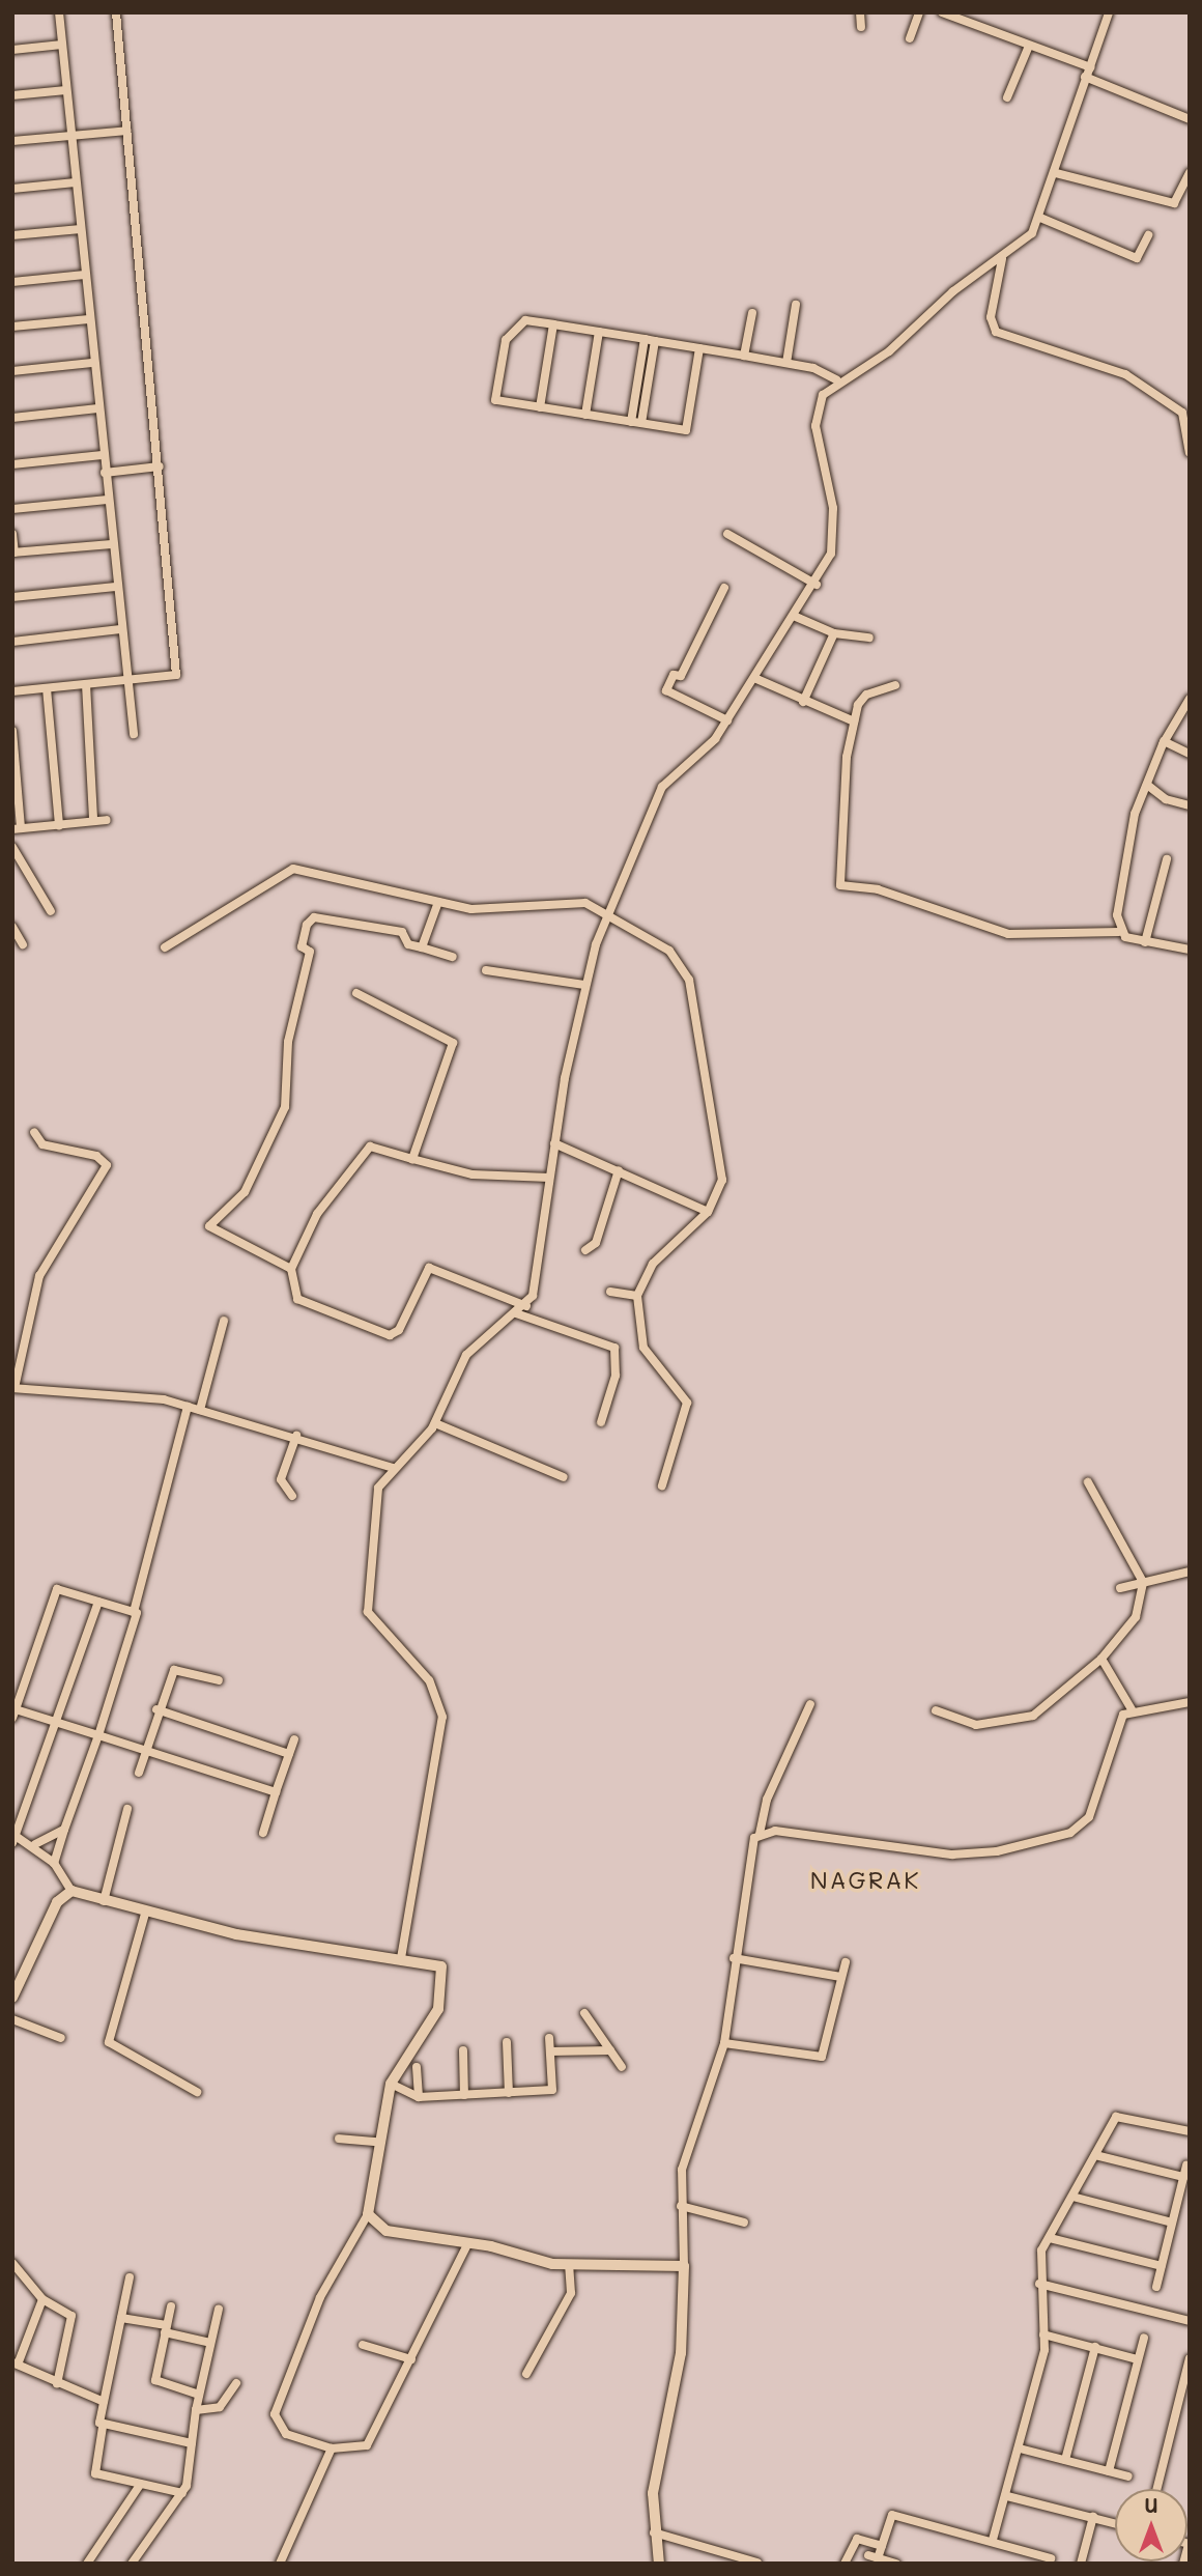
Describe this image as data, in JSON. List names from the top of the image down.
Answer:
{
  "districts": ["NAGRAK"],
  "north": "top"
}
